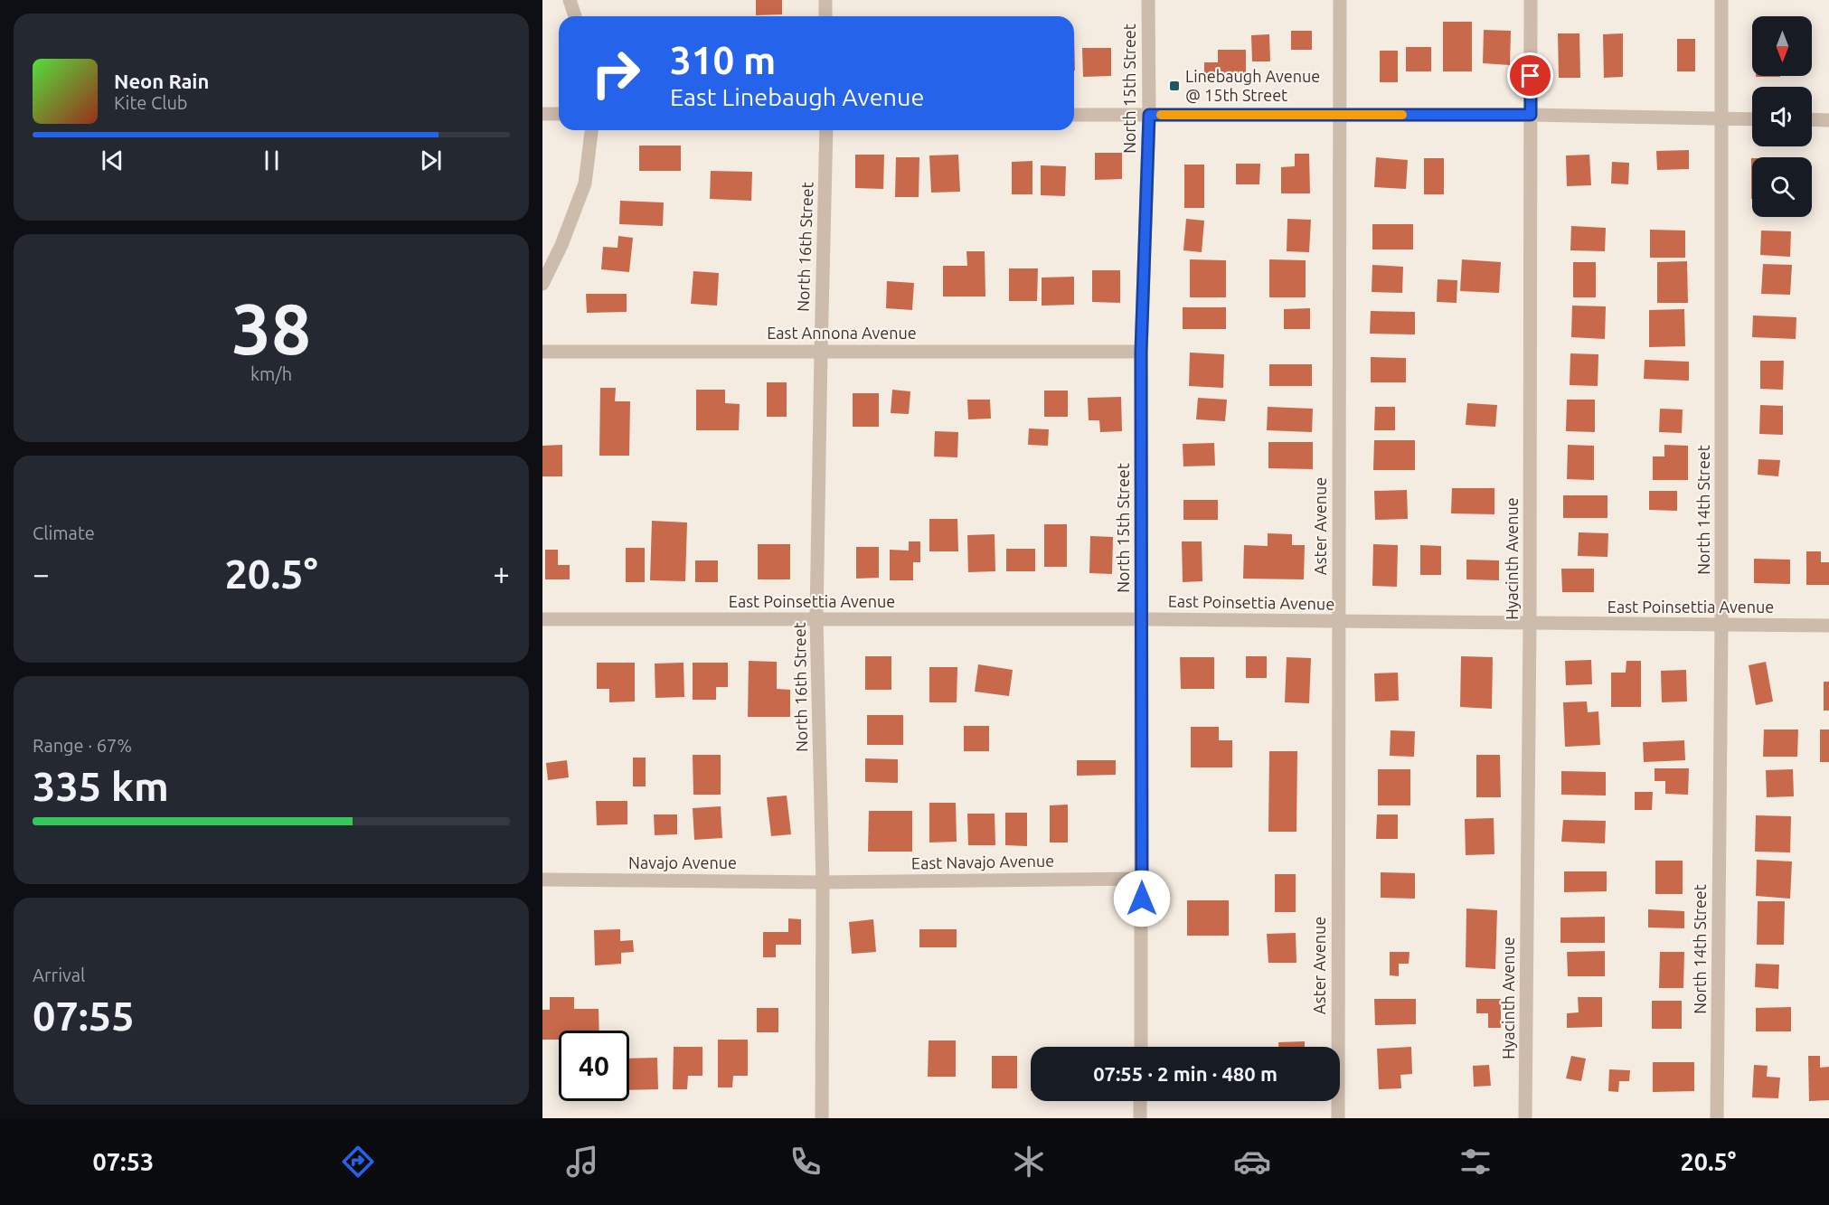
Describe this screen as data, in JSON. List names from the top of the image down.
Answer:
{
  "streets": {
    "street": [
      "North 15th Street",
      "North 16th Street",
      "East Annona Avenue",
      "North 14th Street",
      "Aster Avenue",
      "Hyacinth Avenue",
      "East Poinsettia Avenue",
      "East Navajo Avenue",
      "Navajo Avenue"
    ]
  },
  "crossings": [
    ["North 15th Street", "East Annona Avenue"],
    ["North 15th Street", "East Poinsettia Avenue"],
    ["North 15th Street", "East Navajo Avenue"],
    ["North 16th Street", "East Annona Avenue"],
    ["North 16th Street", "East Poinsettia Avenue"],
    ["North 16th Street", "East Navajo Avenue"],
    ["North 16th Street", "Navajo Avenue"],
    ["North 14th Street", "East Poinsettia Avenue"],
    ["Aster Avenue", "East Poinsettia Avenue"],
    ["Hyacinth Avenue", "East Poinsettia Avenue"],
    ["East Navajo Avenue", "Navajo Avenue"]
  ],
  "places": {
    "transit": ["Linebaugh Avenue @ 15th Street"]
  },
  "north": "bottom",
  "page": {
    "turn": ["310 m", "East Linebaugh Avenue"],
    "song": ["Neon Rain", "Kite Club"],
    "tile": [
      ["38", "km/h"],
      "Climate",
      ["Range · 67%", "335 km"],
      ["Arrival", "07:55"]
    ],
    "heat": ["−", "20.5°", "+"],
    "limit": "40",
    "trip": "07:55 · 2 min · 480 m",
    "tabs": ["07:53", "20.5°"]
  }
}
